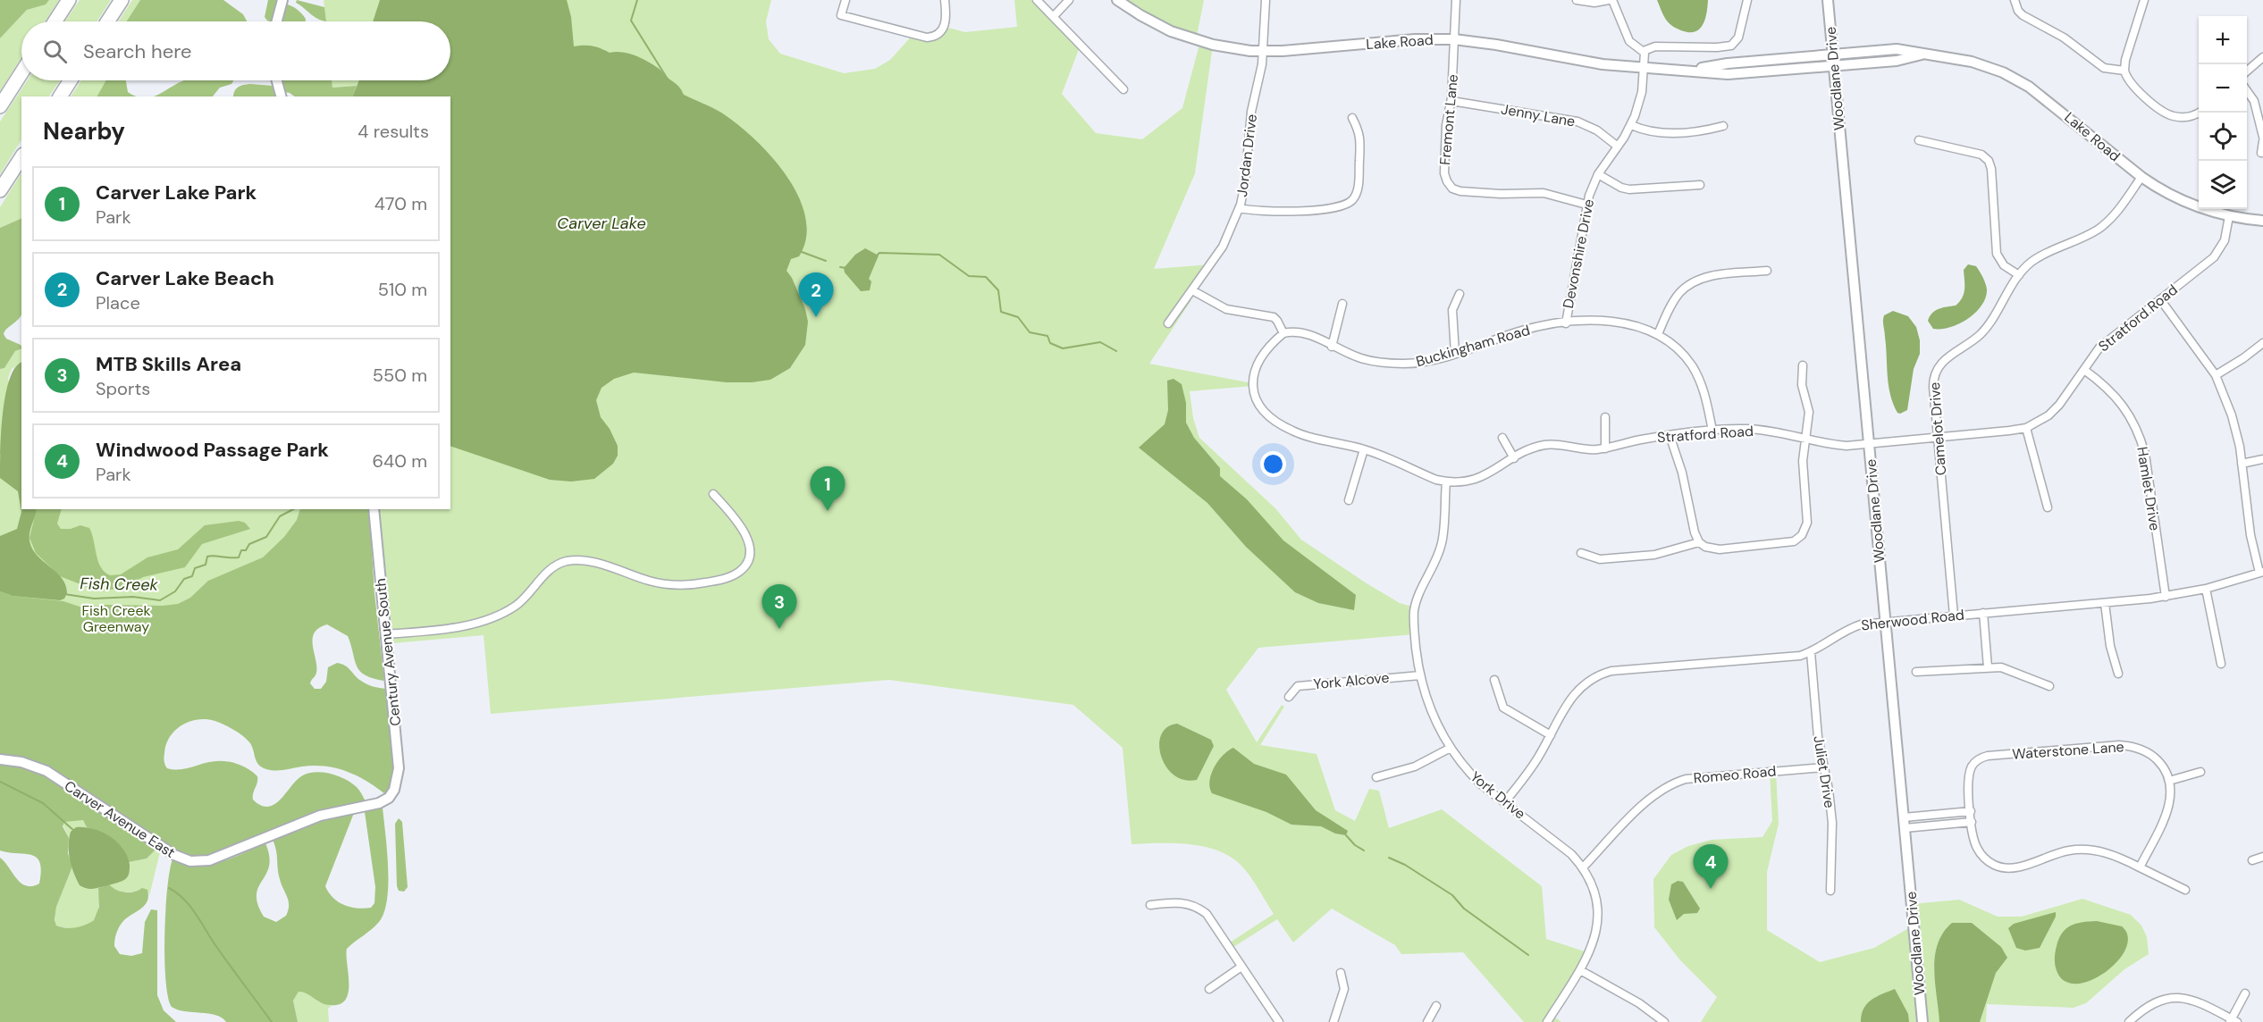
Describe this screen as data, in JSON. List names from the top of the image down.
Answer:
{
  "streets": {
    "street": [
      "Lake Road",
      "Woodlane Drive",
      "Jenny Lane",
      "Fremont Lane",
      "Jordan Drive",
      "Devonshire Drive",
      "Stratford Road",
      "Buckingham Road",
      "Camelot Drive",
      "Hamlet Drive",
      "Sherwood Road",
      "Century Avenue South",
      "York Alcove",
      "Waterstone Lane",
      "Juliet Drive",
      "Romeo Road",
      "York Drive",
      "Carver Avenue East"
    ]
  },
  "crossings": [
    ["Lake Road", "Woodlane Drive"],
    ["Lake Road", "Fremont Lane"],
    ["Lake Road", "Jordan Drive"],
    ["Lake Road", "Devonshire Drive"],
    ["Lake Road", "Stratford Road"],
    ["Lake Road", "Camelot Drive"],
    ["Woodlane Drive", "Stratford Road"],
    ["Woodlane Drive", "Sherwood Road"],
    ["Jenny Lane", "Fremont Lane"],
    ["Jenny Lane", "Devonshire Drive"],
    ["Fremont Lane", "Devonshire Drive"],
    ["Devonshire Drive", "Buckingham Road"],
    ["Stratford Road", "Buckingham Road"],
    ["Stratford Road", "Camelot Drive"],
    ["Stratford Road", "Hamlet Drive"],
    ["Stratford Road", "York Drive"],
    ["Camelot Drive", "Sherwood Road"],
    ["Hamlet Drive", "Sherwood Road"],
    ["Sherwood Road", "Juliet Drive"],
    ["Sherwood Road", "York Drive"],
    ["Century Avenue South", "Carver Avenue East"],
    ["York Alcove", "York Drive"],
    ["Juliet Drive", "Romeo Road"],
    ["Romeo Road", "York Drive"]
  ],
  "water": ["Carver Lake", "Fish Creek"],
  "parks": ["Fish Creek Greenway"],
  "page": {
    "map_buttons": ["+", "−"],
    "search": "Search here",
    "heading": ["Nearby", "4 results"],
    "list": [
      {
        "mark": "1",
        "name": "Carver Lake Park",
        "note": "Park",
        "value": "470 m"
      },
      {
        "mark": "2",
        "name": "Carver Lake Beach",
        "note": "Place",
        "value": "510 m"
      },
      {
        "mark": "3",
        "name": "MTB Skills Area",
        "note": "Sports",
        "value": "550 m"
      },
      {
        "mark": "4",
        "name": "Windwood Passage Park",
        "note": "Park",
        "value": "640 m"
      }
    ],
    "pins": [
      "2",
      "1",
      "3",
      "4"
    ]
  }
}
